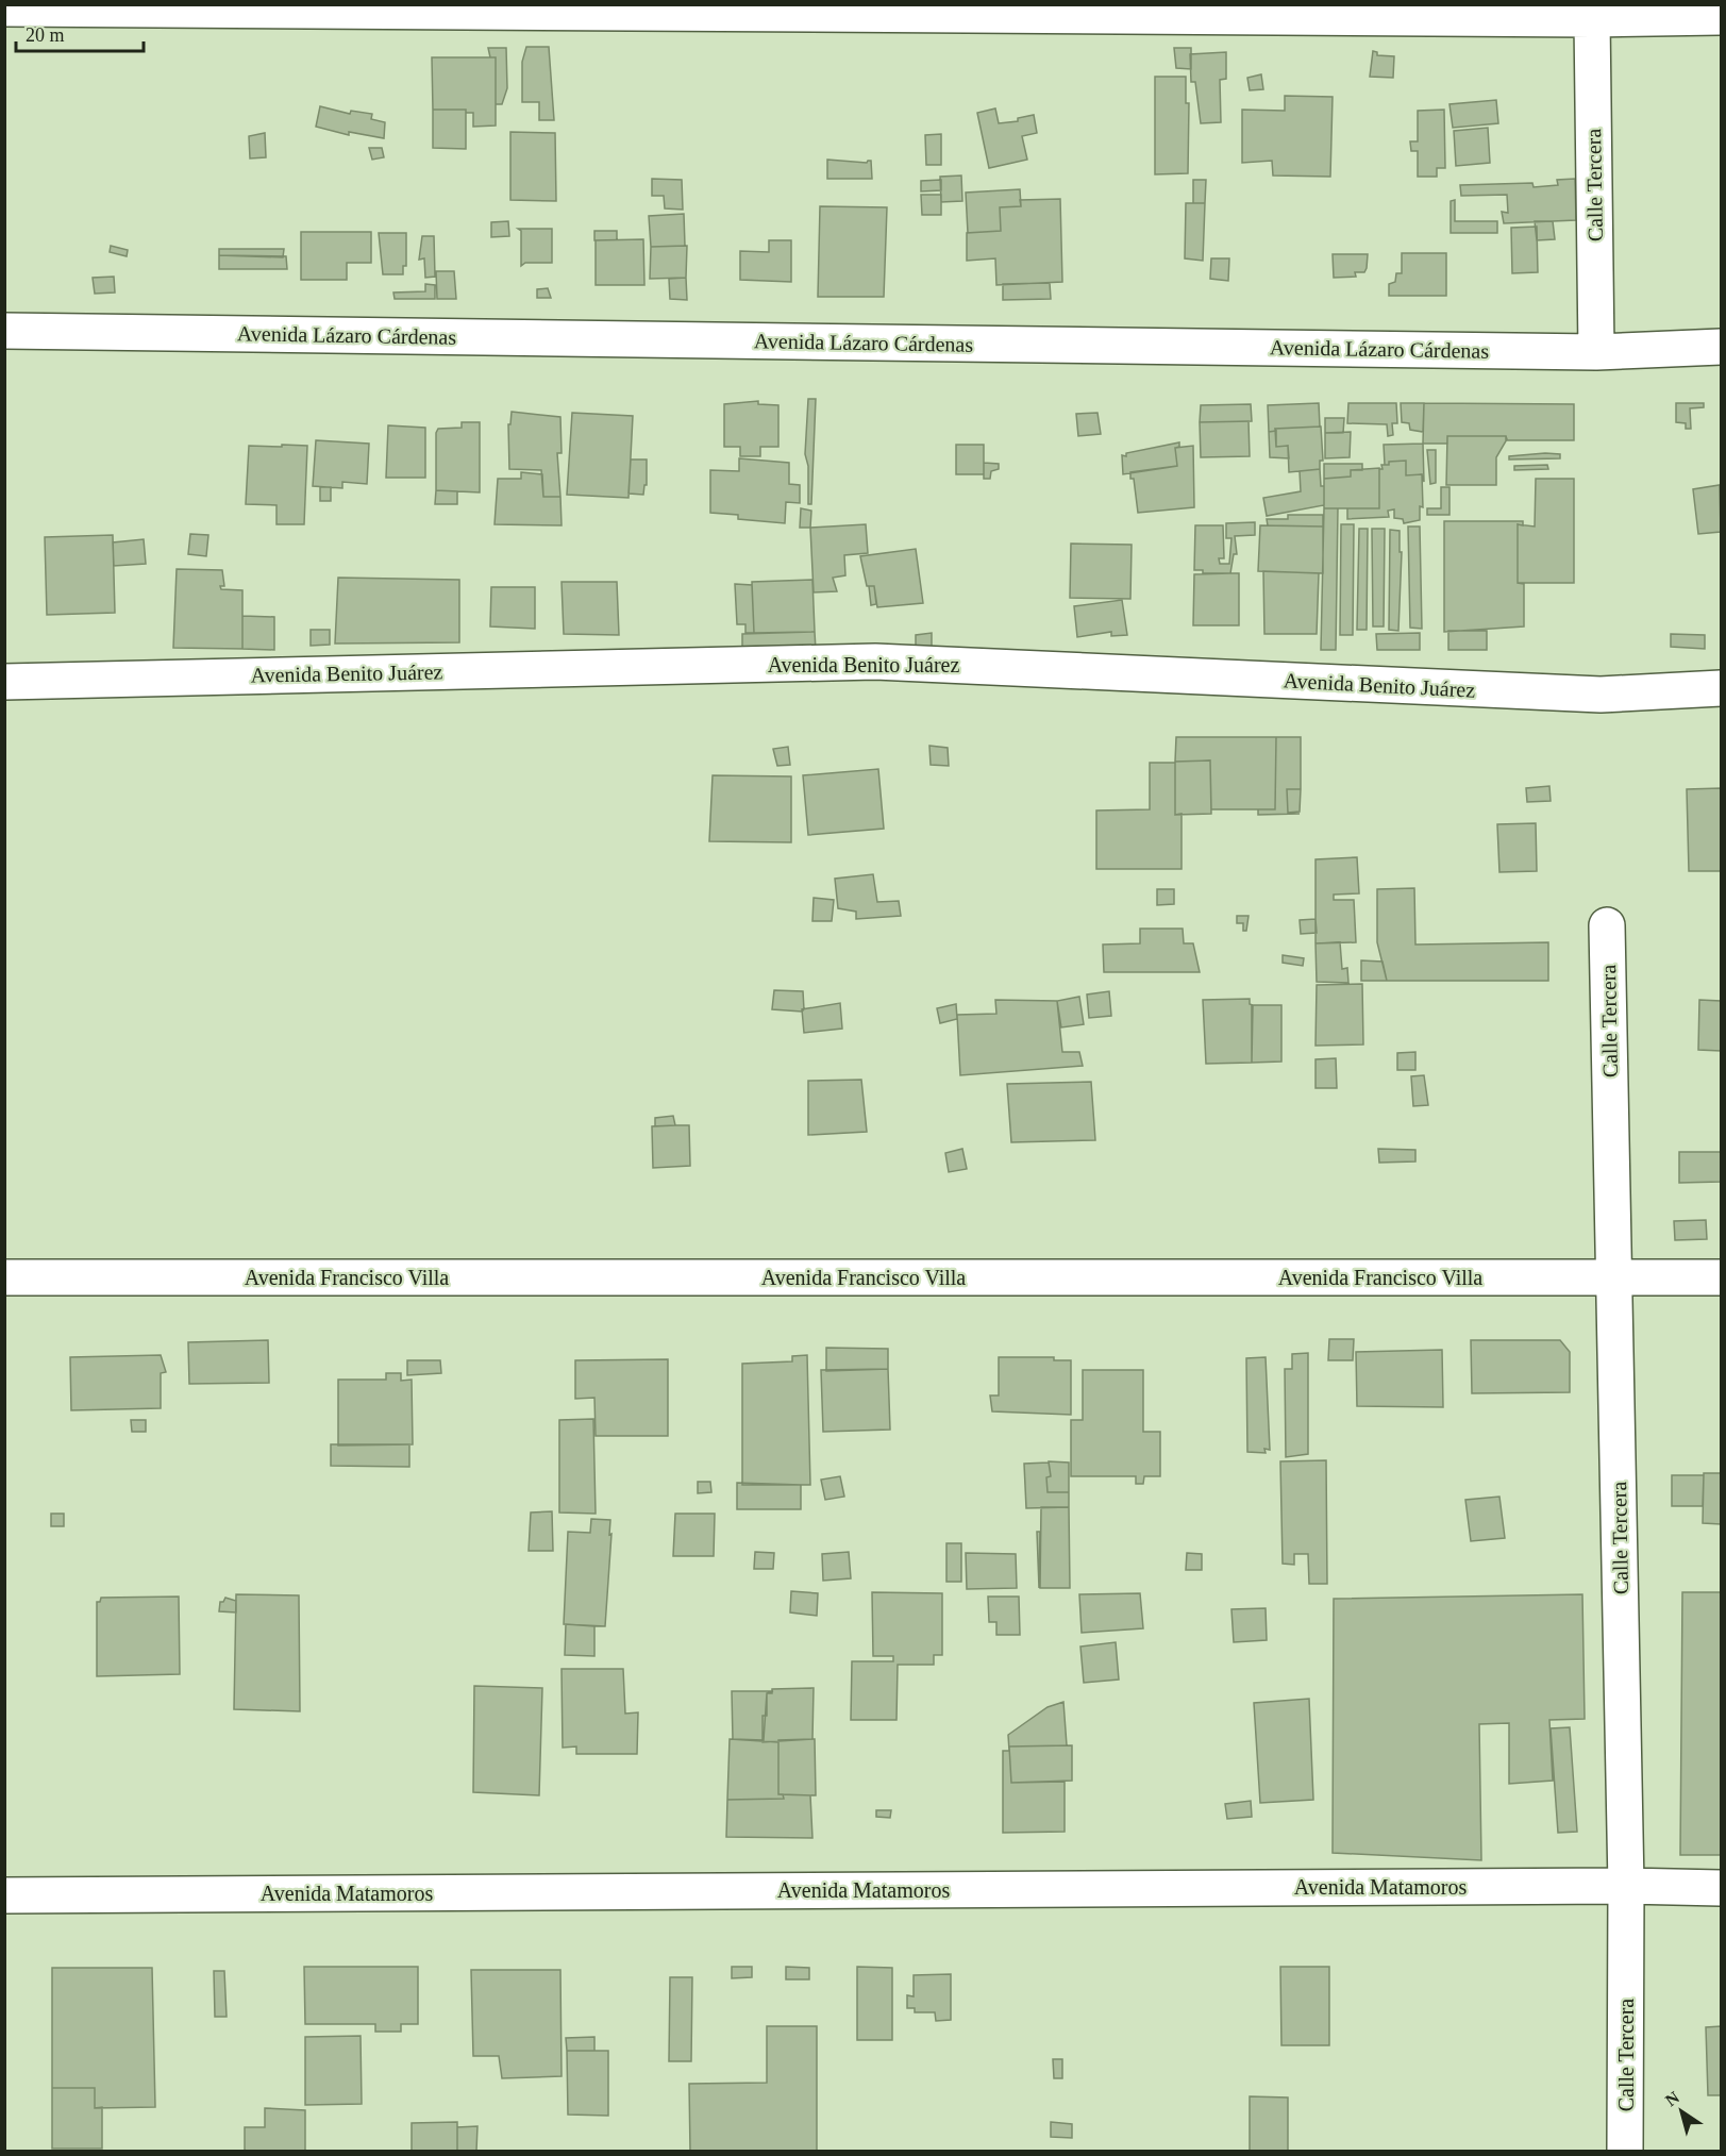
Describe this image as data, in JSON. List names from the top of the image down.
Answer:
{
  "streets": {
    "street": [
      "Calle Tercera",
      "Avenida Lázaro Cárdenas",
      "Avenida Benito Juárez",
      "Avenida Francisco Villa",
      "Avenida Matamoros"
    ]
  },
  "crossings": [
    ["Calle Tercera", "Avenida Lázaro Cárdenas"],
    ["Calle Tercera", "Avenida Francisco Villa"],
    ["Calle Tercera", "Avenida Matamoros"]
  ],
  "scale_bar": "20 m",
  "north": "top left"
}
